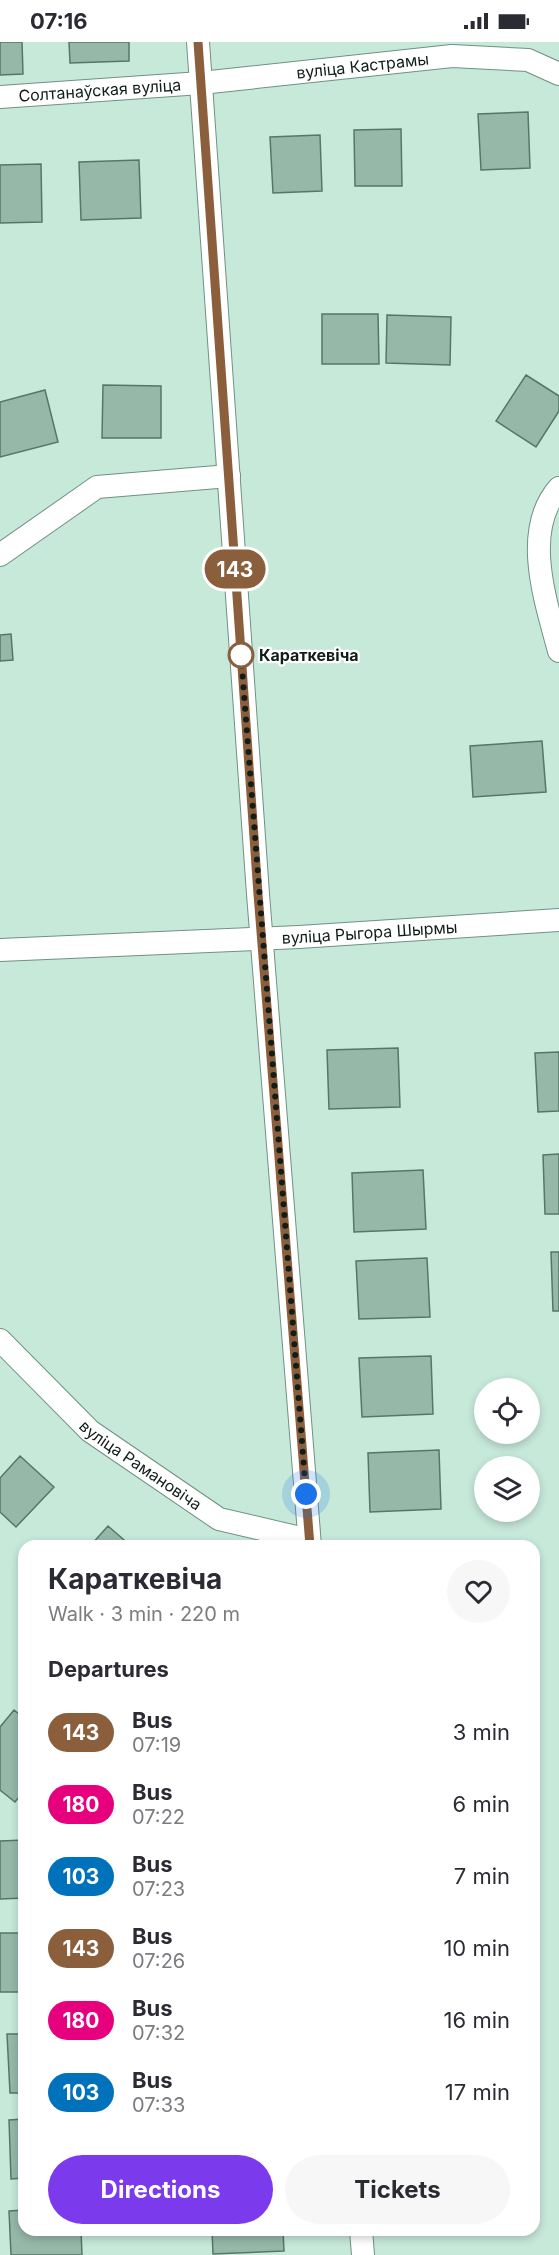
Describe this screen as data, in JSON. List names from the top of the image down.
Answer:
{
  "streets": {
    "street": [
      "вуліца Кастрамы",
      "Солтанаўская вуліца",
      "вуліца Рыгора Шырмы",
      "вуліца Рамановіча"
    ]
  },
  "crossings": [
    ["вуліца Кастрамы", "Солтанаўская вуліца"]
  ],
  "places": ["Караткевіча"],
  "lines": ["bus line 143"],
  "page": {
    "status": "07:16",
    "on_map": "143",
    "heading": [
      ["Караткевіча", "Walk · 3 min · 220 m"],
      "Departures"
    ],
    "list": [
      {
        "mark": "143",
        "name": "Bus",
        "note": "07:19",
        "value": "3 min"
      },
      {
        "mark": "180",
        "name": "Bus",
        "note": "07:22",
        "value": "6 min"
      },
      {
        "mark": "103",
        "name": "Bus",
        "note": "07:23",
        "value": "7 min"
      },
      {
        "mark": "143",
        "name": "Bus",
        "note": "07:26",
        "value": "10 min"
      },
      {
        "mark": "180",
        "name": "Bus",
        "note": "07:32",
        "value": "16 min"
      },
      {
        "mark": "103",
        "name": "Bus",
        "note": "07:33",
        "value": "17 min"
      }
    ],
    "buttons": ["Directions", "Tickets"]
  }
}
